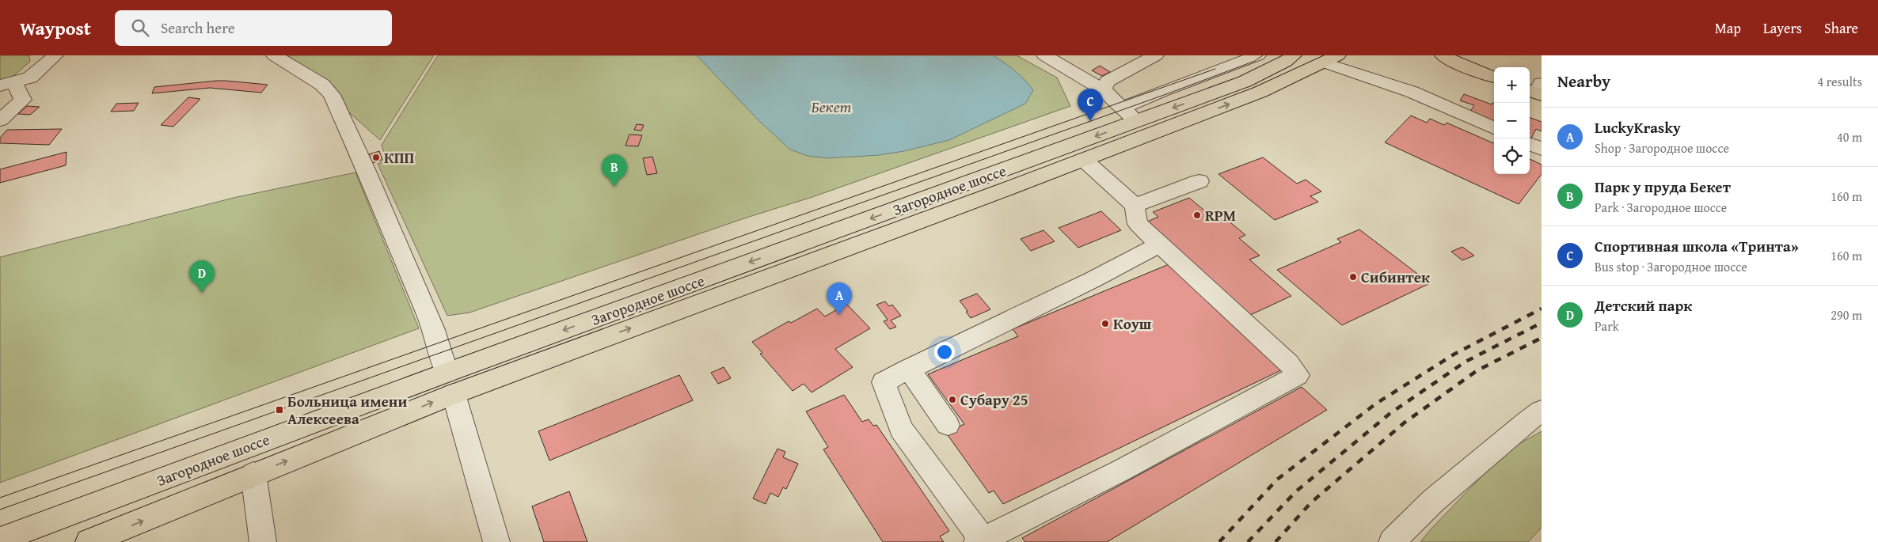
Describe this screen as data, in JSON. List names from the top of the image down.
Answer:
{
  "streets": {
    "main road": ["Загородное шоссе"]
  },
  "water": ["Бекет"],
  "places": {
    "other": [
      "КПП",
      "RPM",
      "Сибинтек",
      "Коуш",
      "Субару 25"
    ],
    "transit": ["Больница имени Алексеева"]
  },
  "page": {
    "header": "Waypost",
    "search": "Search here",
    "nav": ["Map", "Layers", "Share"],
    "heading": ["Nearby", "4 results"],
    "map_buttons": ["+", "−"],
    "pins": [
      "C",
      "B",
      "D",
      "A"
    ],
    "list": [
      {
        "mark": "A",
        "name": "LuckyKrasky",
        "note": "Shop · Загородное шоссе",
        "value": "40 m"
      },
      {
        "mark": "B",
        "name": "Парк у пруда Бекет",
        "note": "Park · Загородное шоссе",
        "value": "160 m"
      },
      {
        "mark": "C",
        "name": "Спортивная школа «Тринта»",
        "note": "Bus stop · Загородное шоссе",
        "value": "160 m"
      },
      {
        "mark": "D",
        "name": "Детский парк",
        "note": "Park",
        "value": "290 m"
      }
    ]
  }
}
